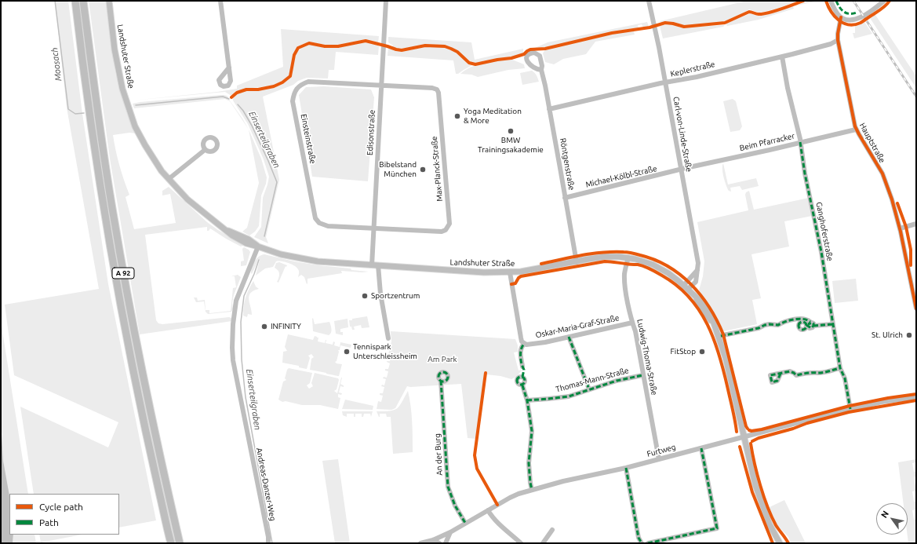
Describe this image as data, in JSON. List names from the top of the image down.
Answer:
{
  "streets": {
    "highway": ["A 92"],
    "main road": ["Landshuter Straße"],
    "street": [
      "Keplerstraße",
      "Edisonstraße",
      "Carl-von-Linde-Straße",
      "Einsteinstraße",
      "Beim Pfarracker",
      "Hauptstraße",
      "Röntgenstraße",
      "Max-Planck-Straße",
      "Michael-Kölbl-Straße",
      "Ganghoferstraße",
      "Oskar-Maria-Graf-Straße",
      "Ludwig-Thoma-Straße",
      "Thomas-Mann-Straße",
      "Furtweg",
      "An der Burg",
      "Andreas-Danzer-Weg"
    ]
  },
  "crossings": [
    ["Landshuter Straße", "Edisonstraße"],
    ["Landshuter Straße", "Carl-von-Linde-Straße"],
    ["Landshuter Straße", "Röntgenstraße"],
    ["Landshuter Straße", "Ludwig-Thoma-Straße"],
    ["Landshuter Straße", "Furtweg"],
    ["Landshuter Straße", "Andreas-Danzer-Weg"],
    ["Keplerstraße", "Carl-von-Linde-Straße"],
    ["Keplerstraße", "Hauptstraße"],
    ["Keplerstraße", "Röntgenstraße"],
    ["Keplerstraße", "Ganghoferstraße"],
    ["Edisonstraße", "Einsteinstraße"],
    ["Edisonstraße", "Max-Planck-Straße"],
    ["Carl-von-Linde-Straße", "Beim Pfarracker"],
    ["Carl-von-Linde-Straße", "Michael-Kölbl-Straße"],
    ["Einsteinstraße", "Max-Planck-Straße"],
    ["Beim Pfarracker", "Hauptstraße"],
    ["Beim Pfarracker", "Michael-Kölbl-Straße"],
    ["Beim Pfarracker", "Ganghoferstraße"],
    ["Röntgenstraße", "Michael-Kölbl-Straße"],
    ["Ganghoferstraße", "Furtweg"],
    ["Oskar-Maria-Graf-Straße", "Ludwig-Thoma-Straße"],
    ["Ludwig-Thoma-Straße", "Thomas-Mann-Straße"],
    ["Ludwig-Thoma-Straße", "Furtweg"],
    ["Furtweg", "An der Burg"]
  ],
  "water": ["Moosach", "Einserteilgraben"],
  "parks": ["Am Park"],
  "places": [
    "Yoga Meditation & More",
    "BMW Trainingsakademie",
    "Bibelstand München",
    "Sportzentrum",
    "INFINITY",
    "St. Ulrich",
    "Tennispark Unterschleissheim",
    "FitStop"
  ],
  "legend": ["Cycle path", "Path"],
  "north": "top left"
}
